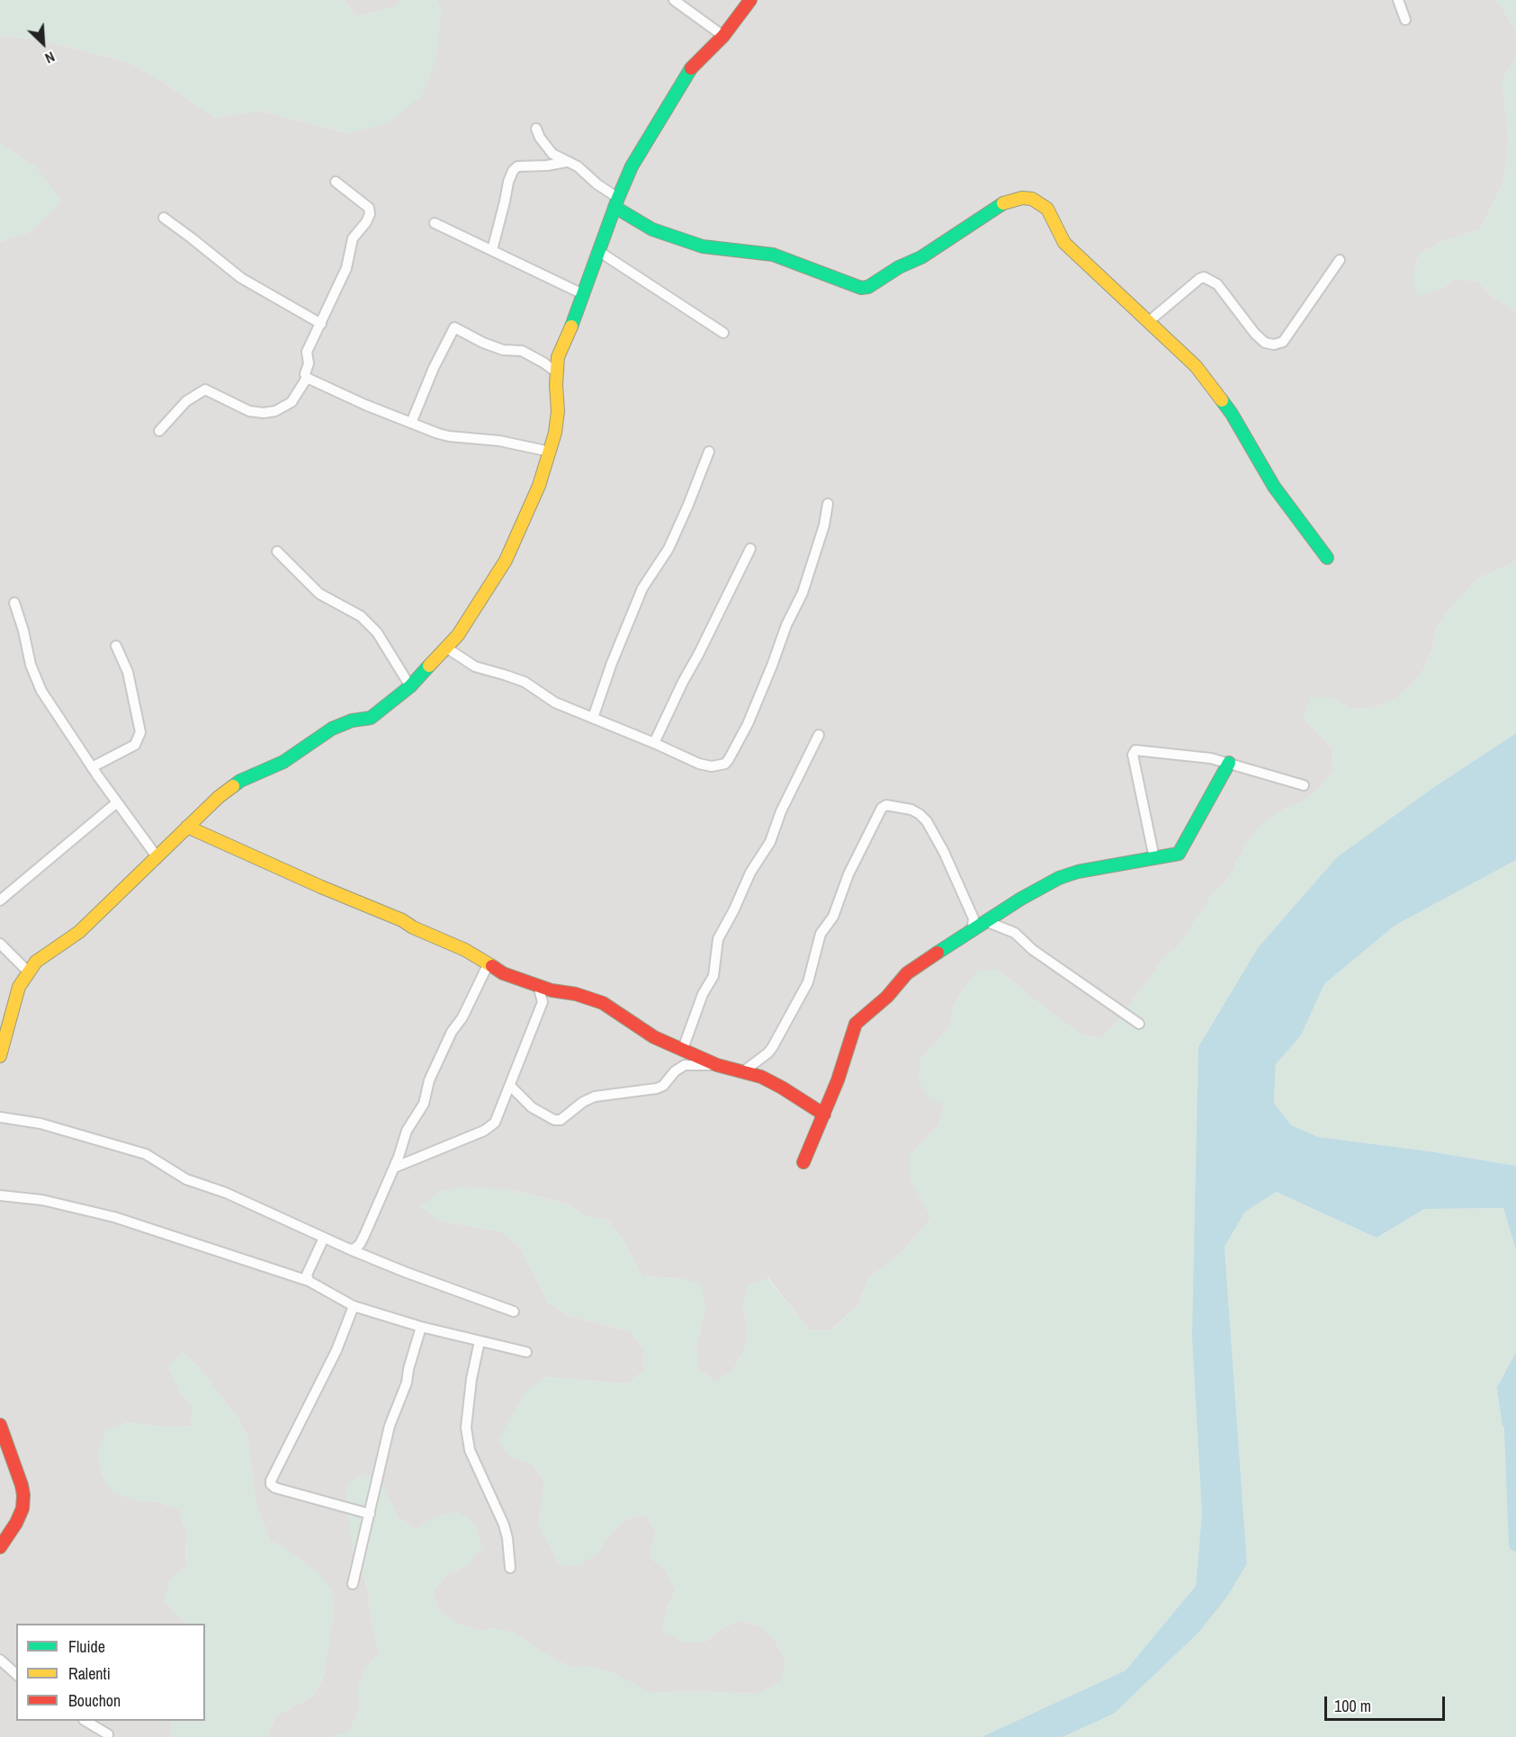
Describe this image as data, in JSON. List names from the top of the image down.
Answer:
{
  "legend": ["Fluide", "Ralenti", "Bouchon"],
  "scale_bar": "100 m",
  "north": "bottom right"
}
